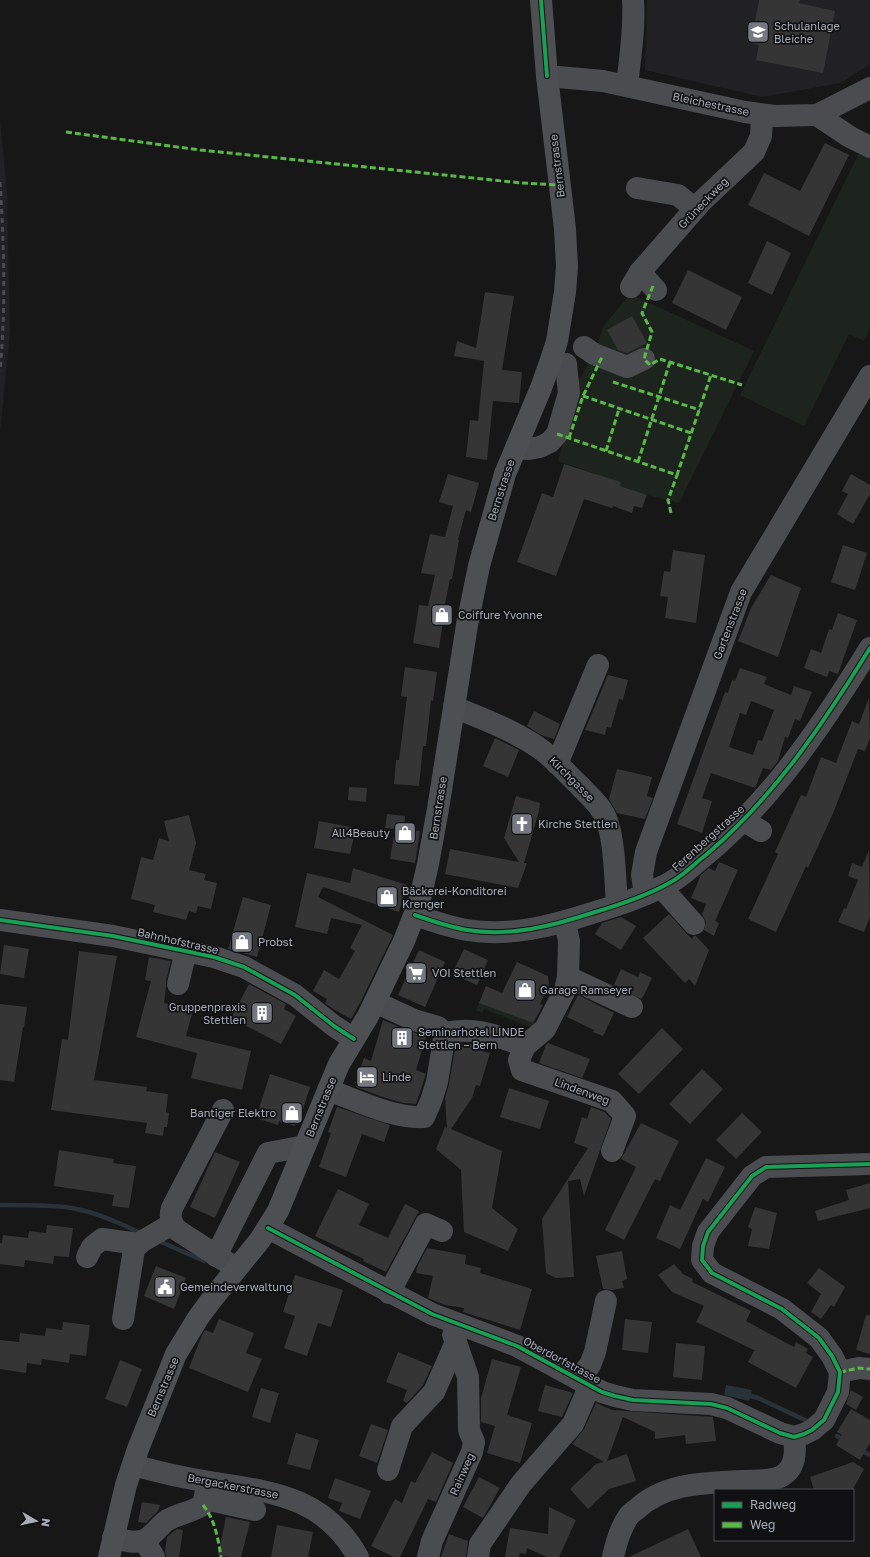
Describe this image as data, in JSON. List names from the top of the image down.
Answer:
{
  "streets": {
    "main road": ["Bernstrasse"],
    "street": [
      "Bleichestrasse",
      "Grüneckweg",
      "Gartenstrasse",
      "Kirchgasse",
      "Ferenbergstrasse",
      "Bahnhofstrasse",
      "Lindenweg",
      "Oberdorfstrasse",
      "Rainweg",
      "Bergackerstrasse"
    ]
  },
  "crossings": [
    ["Bleichestrasse", "Bernstrasse"],
    ["Bleichestrasse", "Grüneckweg"],
    ["Bernstrasse", "Kirchgasse"],
    ["Bernstrasse", "Ferenbergstrasse"],
    ["Bernstrasse", "Bahnhofstrasse"],
    ["Bernstrasse", "Oberdorfstrasse"],
    ["Bernstrasse", "Bergackerstrasse"],
    ["Gartenstrasse", "Ferenbergstrasse"],
    ["Kirchgasse", "Ferenbergstrasse"],
    ["Oberdorfstrasse", "Rainweg"]
  ],
  "places": {
    "school or university": ["Schulanlage Bleiche"],
    "shop": [
      "Coiffure Yvonne",
      "All4Beauty",
      "Bäckerei-Konditorei Krenger",
      "Probst",
      "Garage Ramseyer",
      "Bantiger Elektro"
    ],
    "church": ["Kirche Stettlen"],
    "supermarket": ["VOI Stettlen"],
    "building": ["Gruppenpraxis Stettlen", "Seminarhotel LINDE Stettlen – Bern"],
    "hotel": ["Linde"],
    "public building": ["Gemeindeverwaltung"]
  },
  "legend": ["Radweg", "Weg"],
  "north": "right"
}
